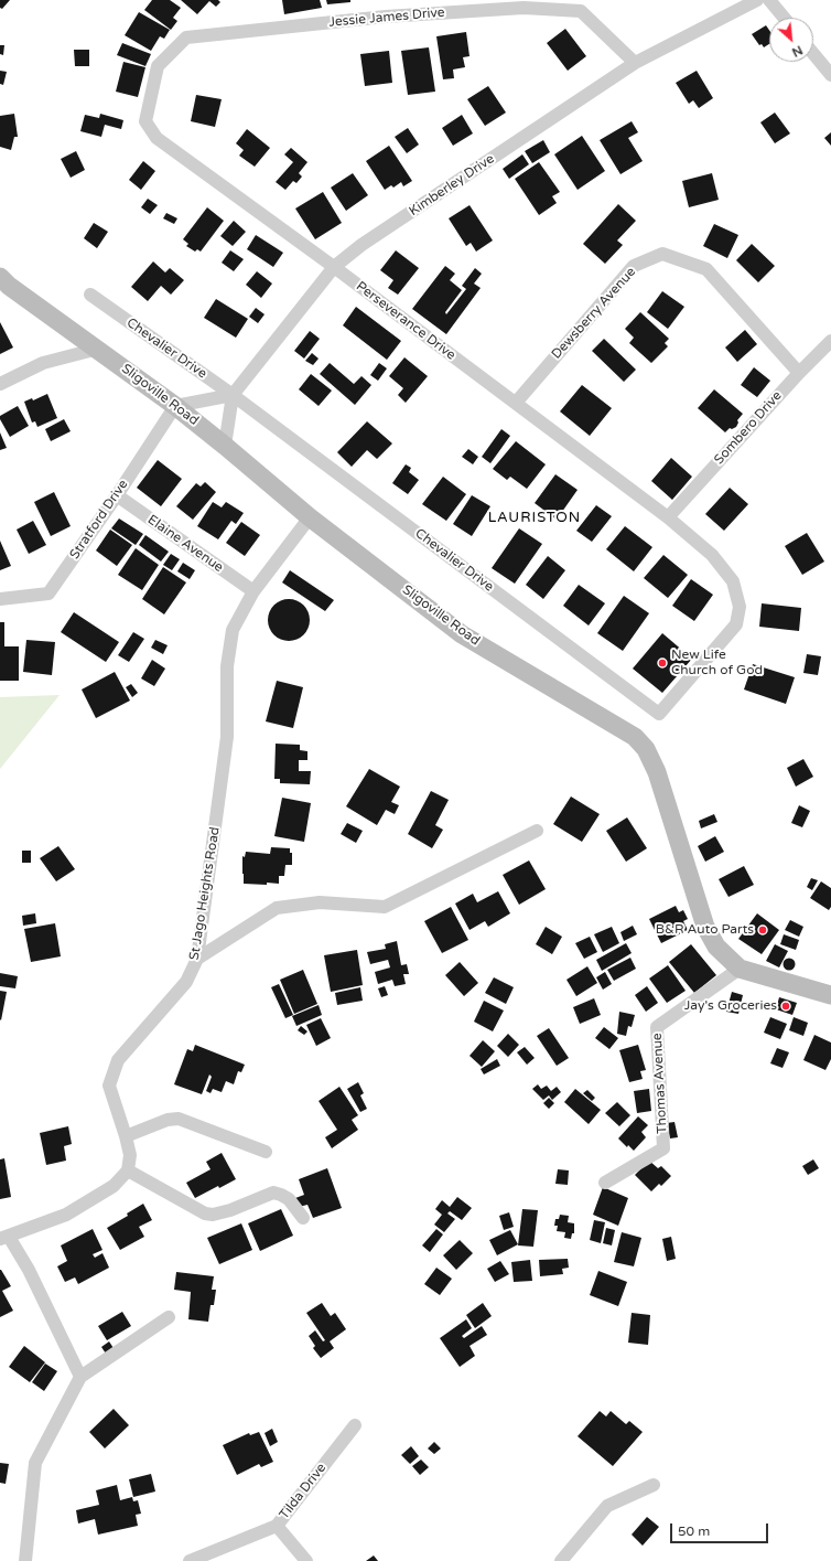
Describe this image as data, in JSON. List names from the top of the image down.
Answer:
{
  "streets": {
    "street": [
      "Jessie James Drive",
      "Kimberley Drive",
      "Dewsberry Avenue",
      "Perseverance Drive",
      "Chevalier Drive",
      "Sligoville Road",
      "Sombero Drive",
      "Stratford Drive",
      "Elaine Avenue",
      "St Jago Heights Road",
      "Thomas Avenue",
      "Tilda Drive"
    ]
  },
  "crossings": [
    ["Jessie James Drive", "Kimberley Drive"],
    ["Jessie James Drive", "Perseverance Drive"],
    ["Kimberley Drive", "Perseverance Drive"],
    ["Kimberley Drive", "Chevalier Drive"],
    ["Kimberley Drive", "Sligoville Road"],
    ["Dewsberry Avenue", "Perseverance Drive"],
    ["Dewsberry Avenue", "Sombero Drive"],
    ["Perseverance Drive", "Chevalier Drive"],
    ["Perseverance Drive", "Sombero Drive"],
    ["Sligoville Road", "Stratford Drive"],
    ["Sligoville Road", "St Jago Heights Road"],
    ["Sligoville Road", "Thomas Avenue"],
    ["Stratford Drive", "Elaine Avenue"],
    ["Elaine Avenue", "St Jago Heights Road"]
  ],
  "districts": ["LAURISTON"],
  "places": ["New Life Church of God", "B&R Auto Parts", "Jay's Groceries"],
  "scale_bar": "50 m",
  "north": "bottom right"
}
